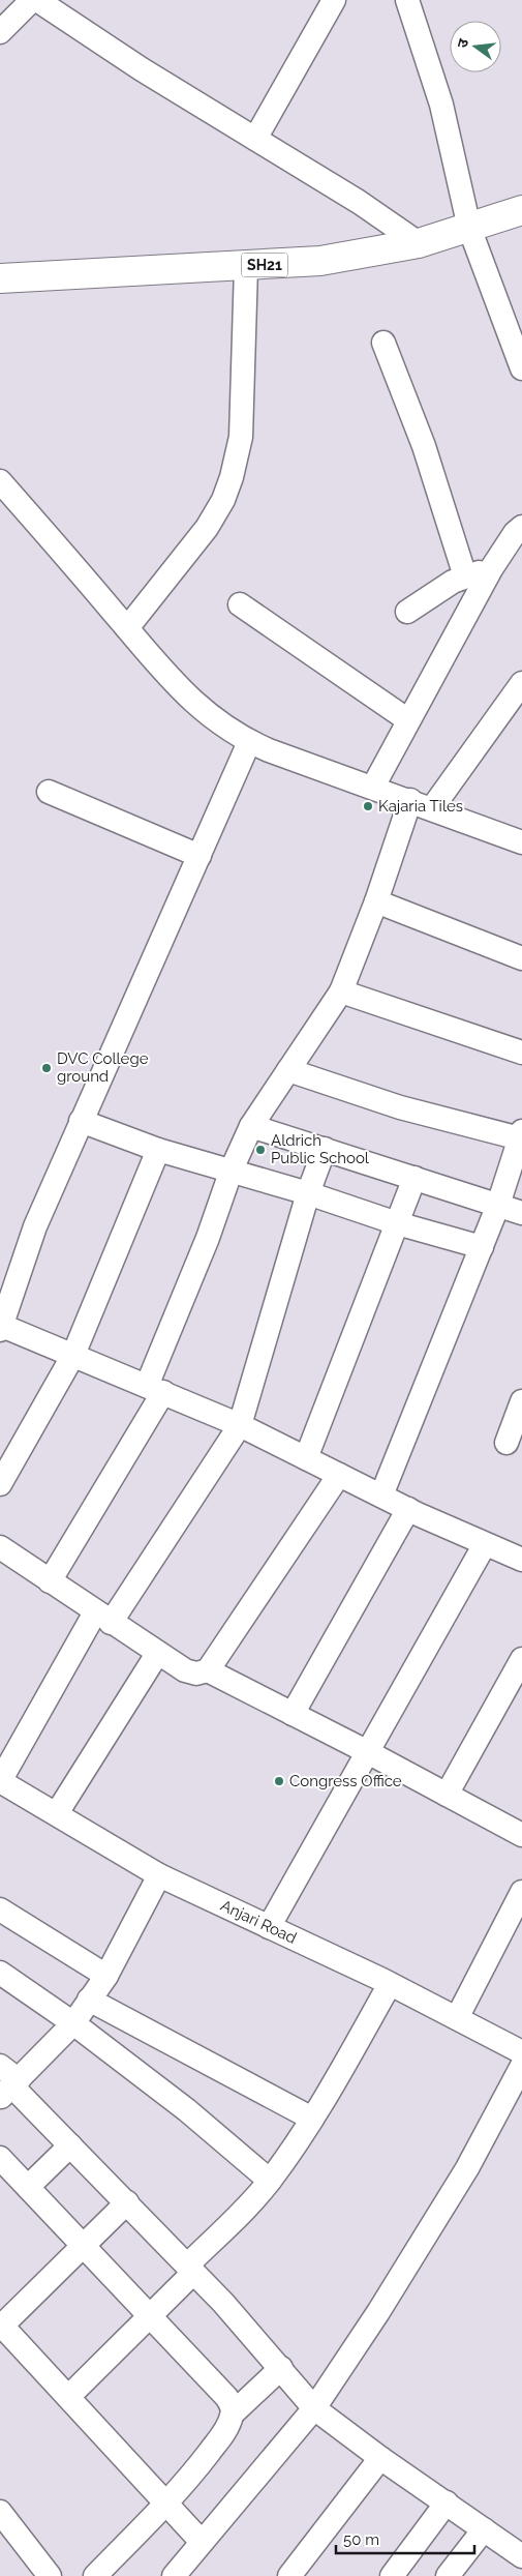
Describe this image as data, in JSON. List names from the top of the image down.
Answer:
{
  "streets": {
    "main road": ["SH21"],
    "street": ["Anjari Road"]
  },
  "places": [
    "Kajaria Tiles",
    "DVC College ground",
    "Aldrich Public School",
    "Congress Office"
  ],
  "scale_bar": "50 m",
  "north": "left"
}
